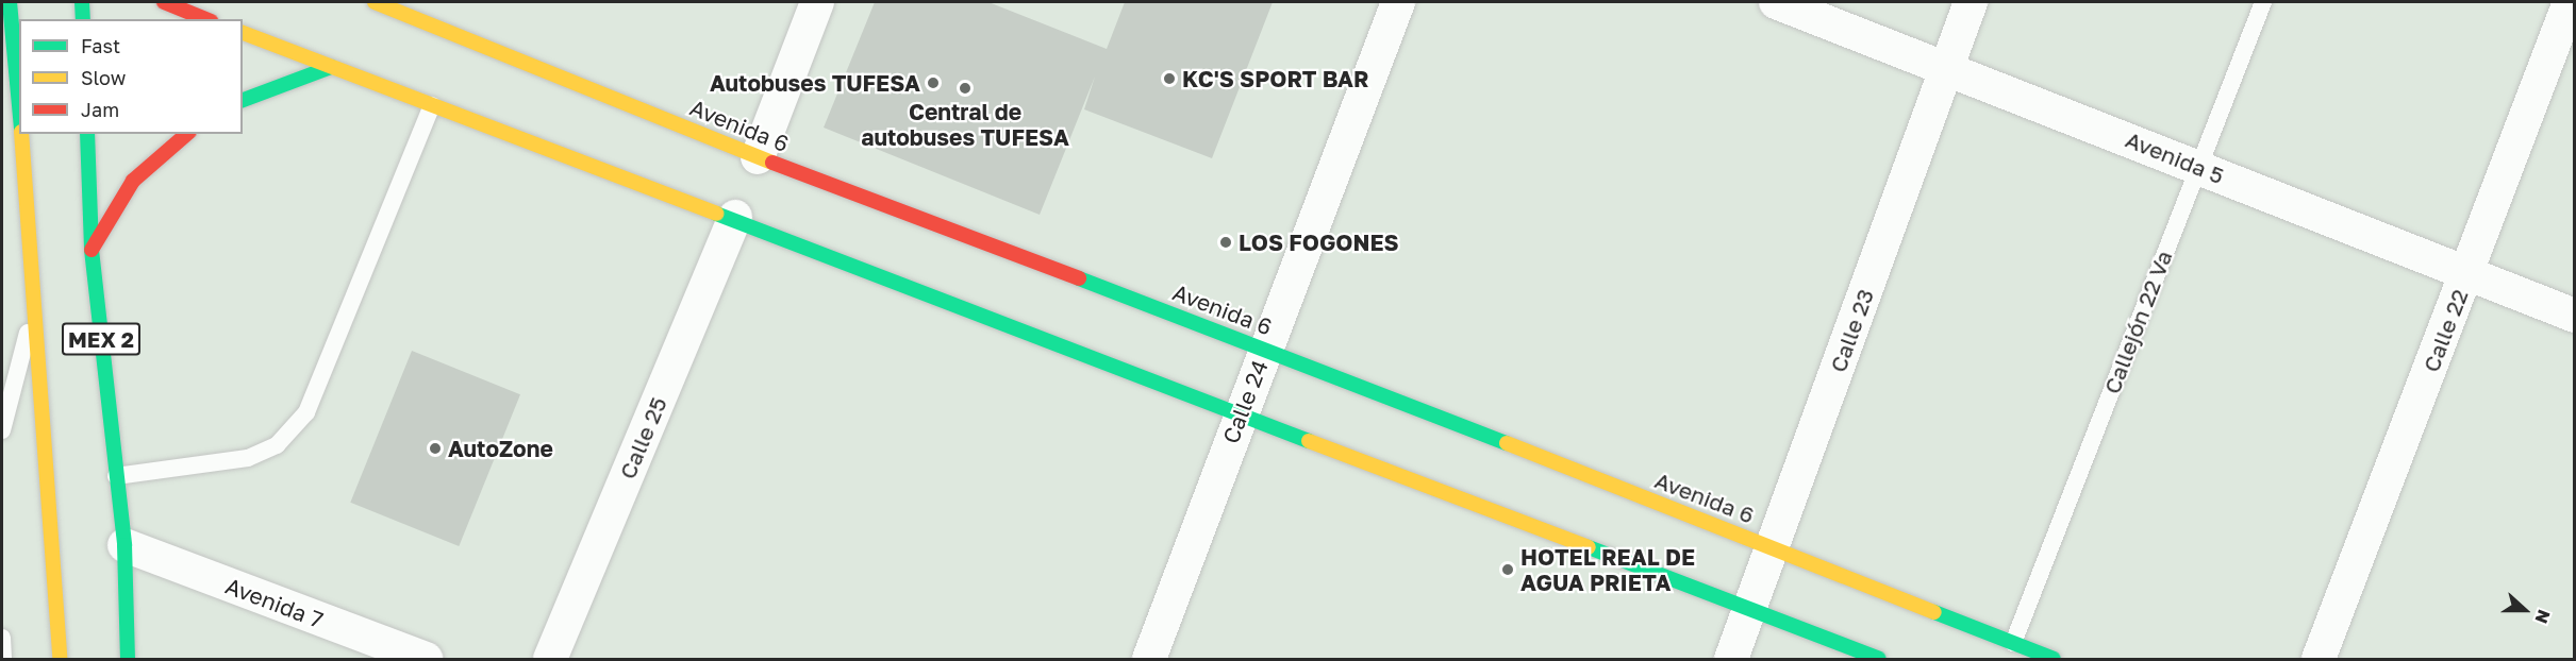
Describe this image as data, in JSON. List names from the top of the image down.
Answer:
{
  "streets": {
    "main road": ["Avenida 6", "MEX 2"],
    "street": [
      "Avenida 5",
      "Calle 23",
      "Calle 22",
      "Calle 24",
      "Calle 25",
      "Avenida 7"
    ],
    "lane": ["Callejón 22 Va"]
  },
  "crossings": [
    ["Avenida 6", "Callejón 22 Va"],
    ["Avenida 6", "Calle 23"],
    ["Avenida 6", "Calle 24"],
    ["Avenida 5", "Callejón 22 Va"],
    ["Avenida 5", "Calle 23"],
    ["Avenida 5", "Calle 22"],
    ["MEX 2", "Avenida 7"]
  ],
  "places": [
    "KC'S SPORT BAR",
    "Autobuses TUFESA",
    "Central de autobuses TUFESA",
    "LOS FOGONES",
    "AutoZone",
    "HOTEL REAL DE AGUA PRIETA"
  ],
  "legend": ["Fast", "Slow", "Jam"],
  "north": "right"
}
